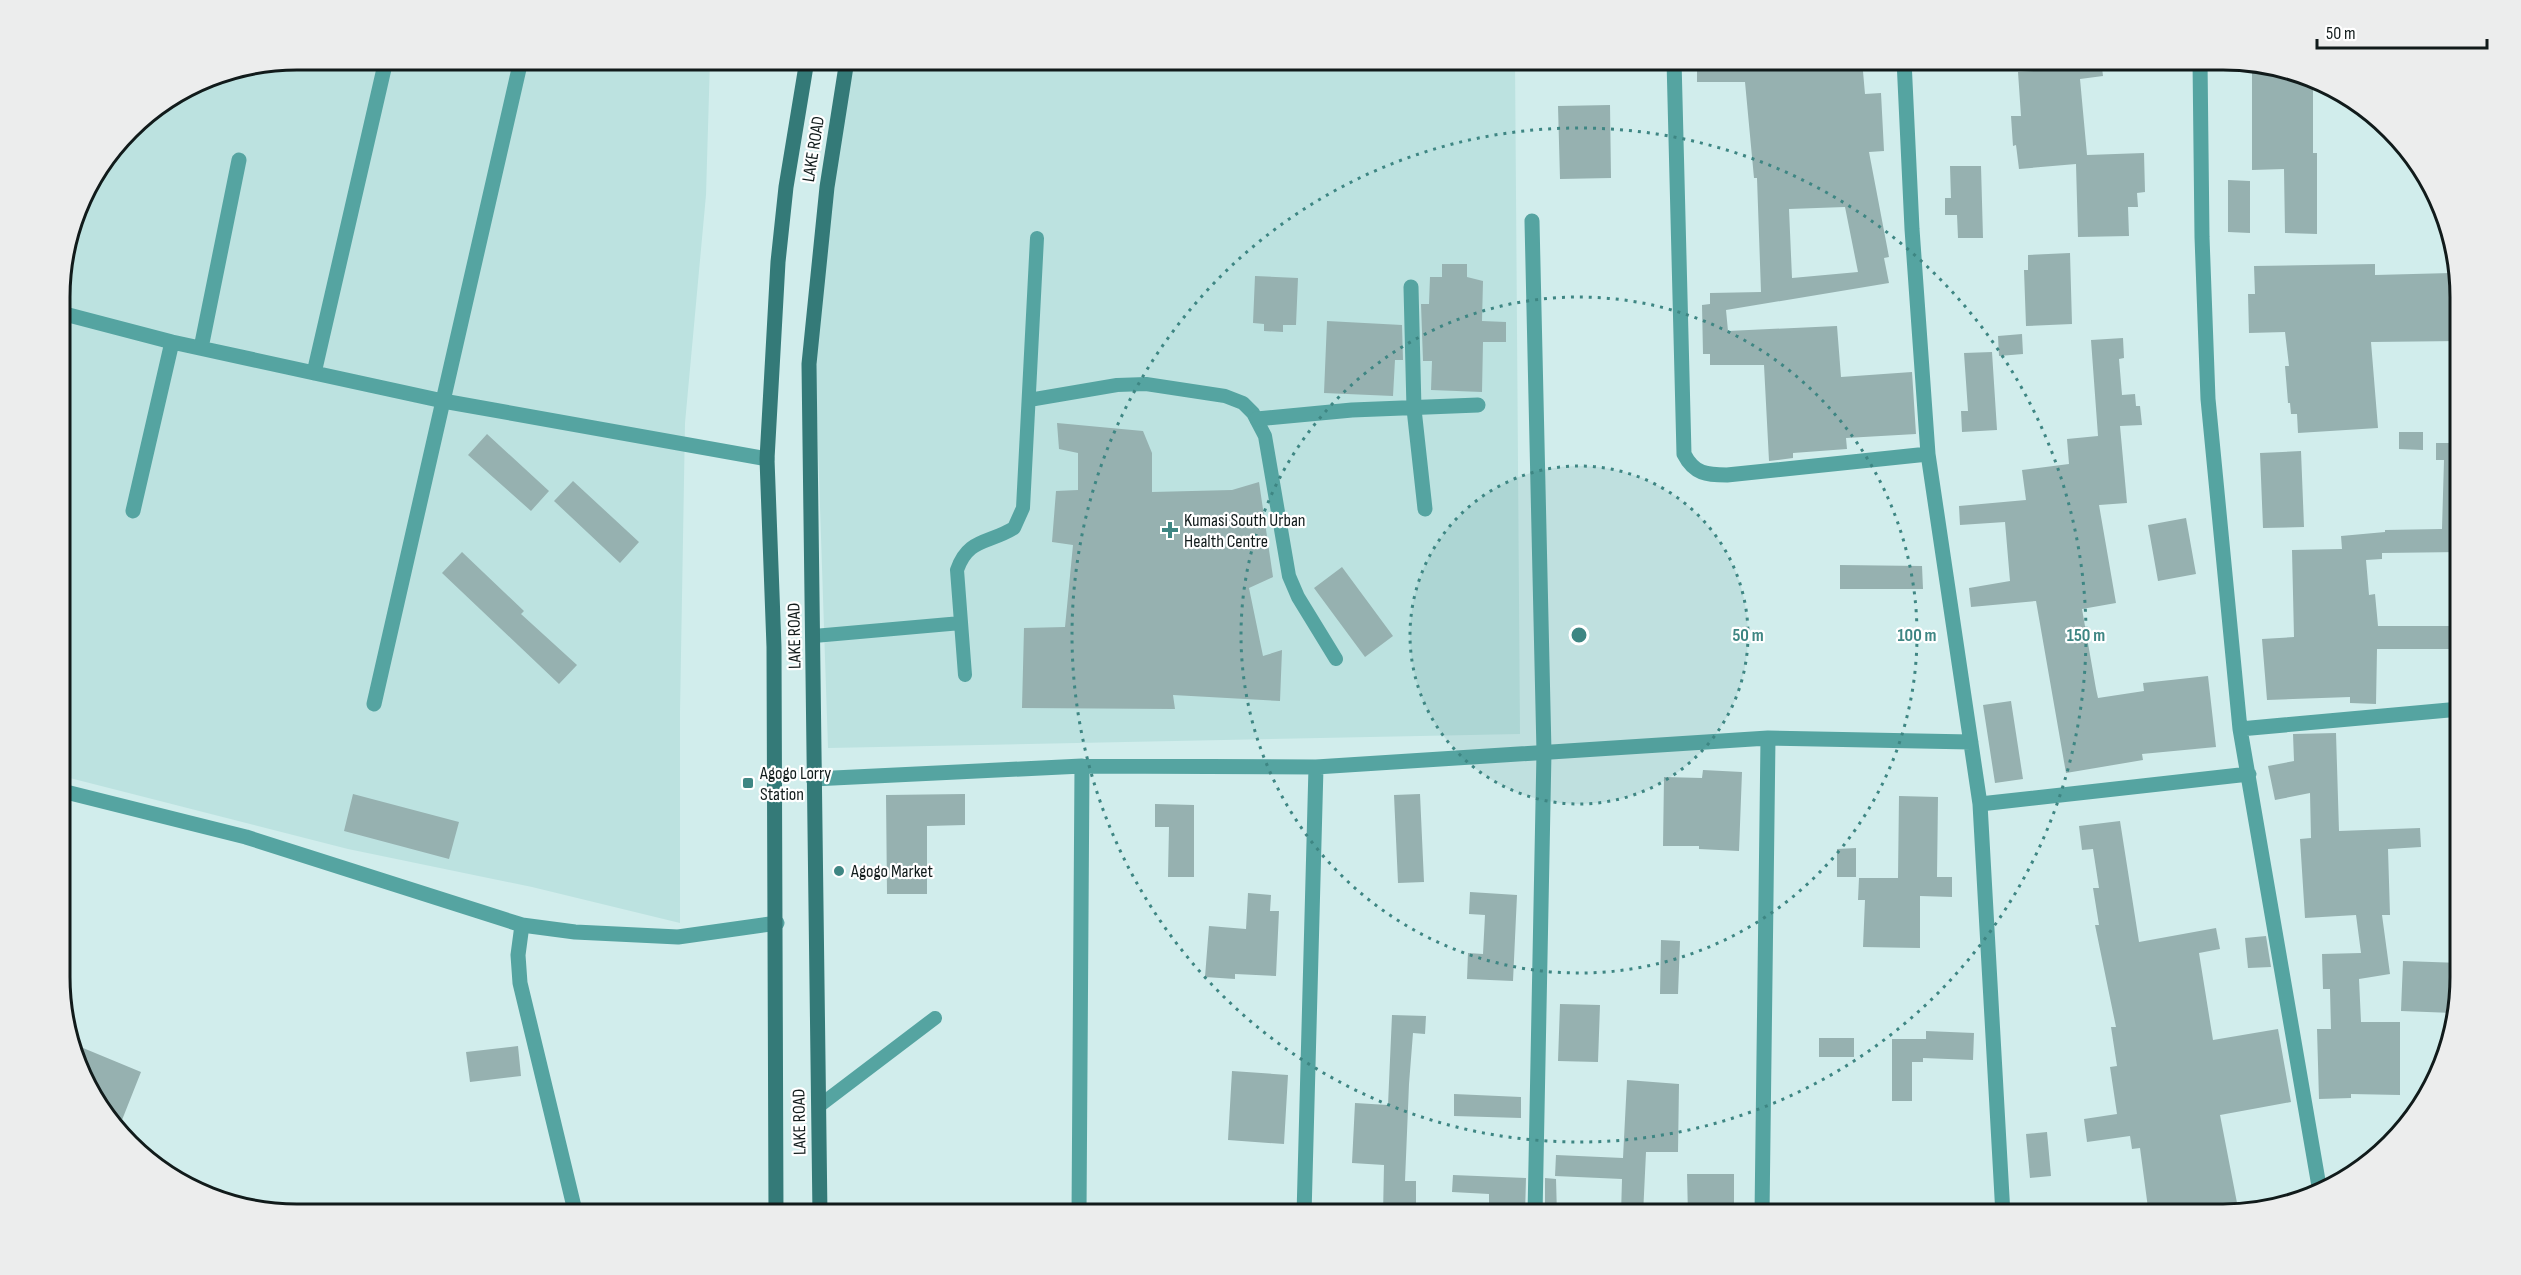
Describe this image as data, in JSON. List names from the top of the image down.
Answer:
{
  "streets": {
    "main road": ["LAKE ROAD"]
  },
  "places": {
    "health": ["Kumasi South Urban Health Centre"],
    "transit": ["Agogo Lorry Station"],
    "other": ["Agogo Market"]
  },
  "scale_bar": "50 m",
  "rings": ["50 m", "100 m", "150 m"]
}
